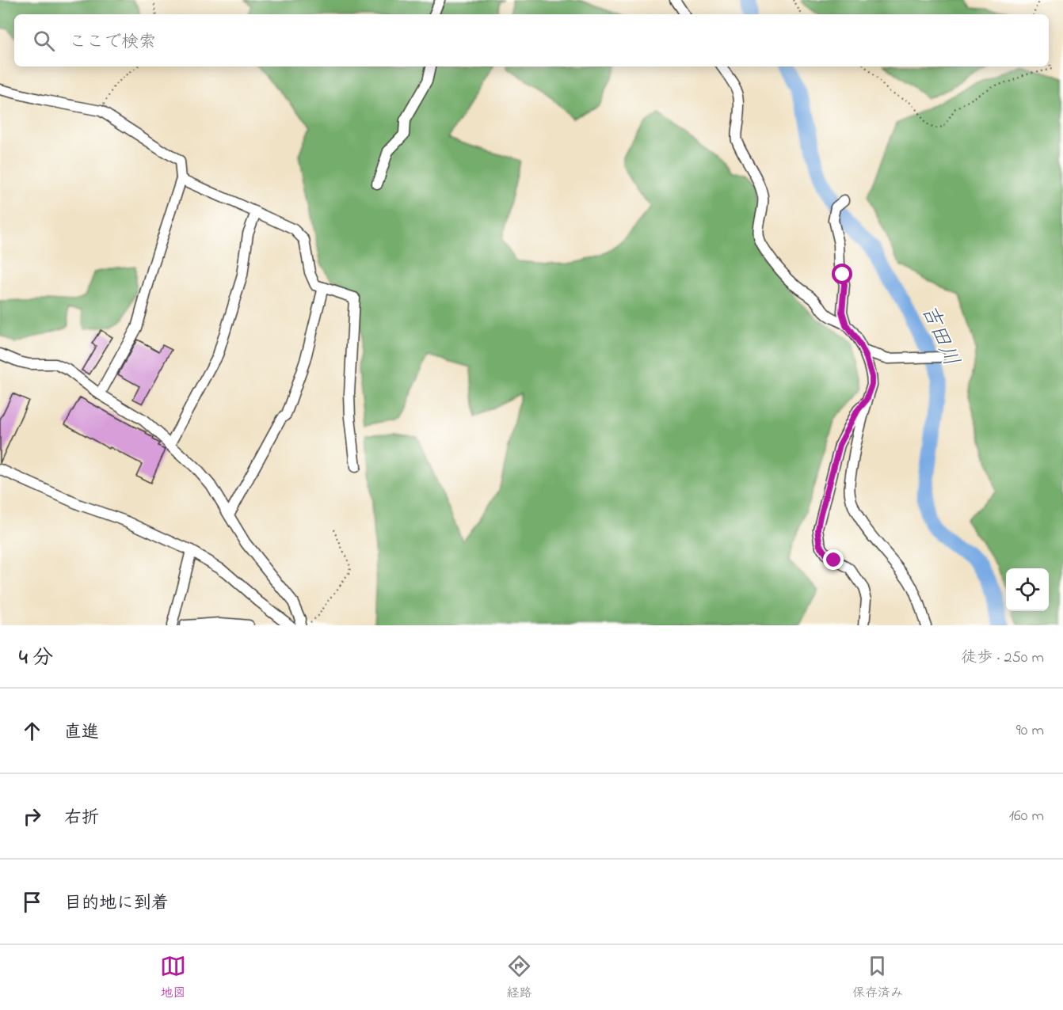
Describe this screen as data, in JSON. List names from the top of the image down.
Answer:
{
  "water": ["吉田川"],
  "page": {
    "search": "ここで検索",
    "heading": ["4 分", "徒歩 · 250 m"],
    "list": [
      ["直進", "90 m"],
      ["右折", "160 m"],
      "目的地に到着"
    ],
    "nav": ["地図", "経路", "保存済み"]
  }
}
